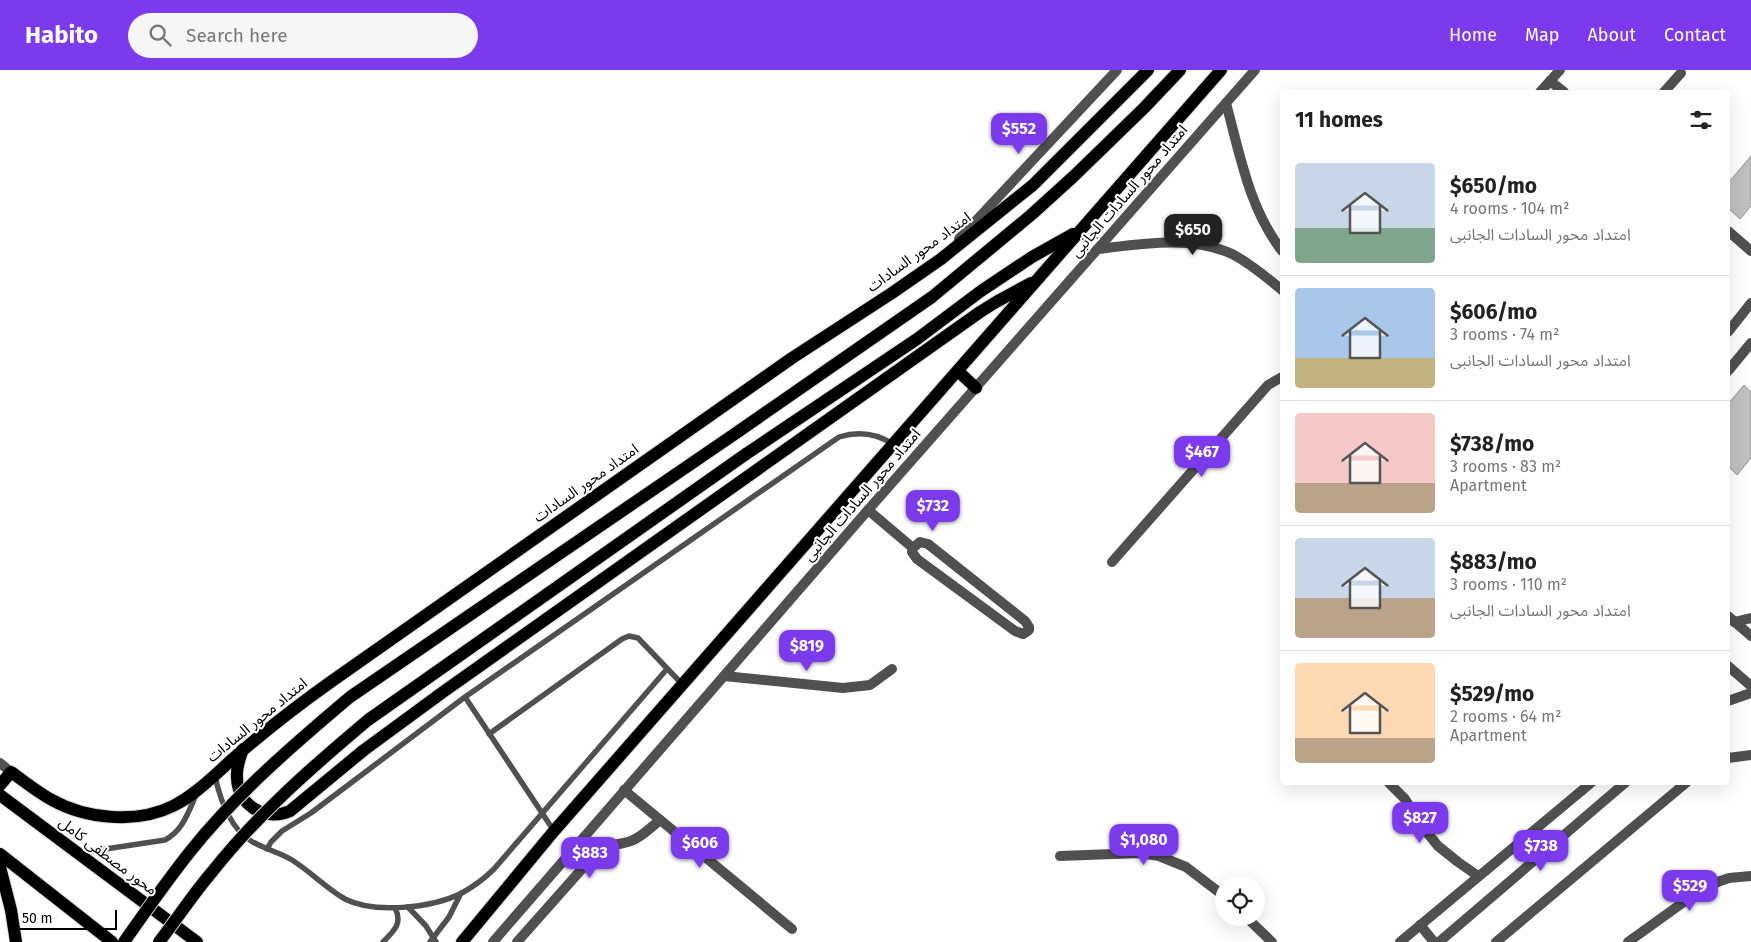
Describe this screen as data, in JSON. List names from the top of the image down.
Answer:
{
  "streets": {
    "main road": ["امتداد محور السادات", "محور مصطفى كامل"],
    "street": ["امتداد محور السادات الجانبى"]
  },
  "scale_bar": "50 m",
  "page": {
    "header": "Habito",
    "search": "Search here",
    "nav": [
      "Home",
      "Map",
      "About",
      "Contact"
    ],
    "heading": "11 homes",
    "price": [
      "$552",
      "$650",
      "$467",
      "$732",
      "$819",
      "$827",
      "$1,080",
      "$606",
      "$738",
      "$883",
      "$529"
    ],
    "list": [
      {
        "name": "$650/mo",
        "note": "4 rooms · 104 m² · امتداد محور السادات الجانبى"
      },
      {
        "name": "$606/mo",
        "note": "3 rooms · 74 m² · امتداد محور السادات الجانبى"
      },
      {
        "name": "$738/mo",
        "note": "3 rooms · 83 m² · Apartment"
      },
      {
        "name": "$883/mo",
        "note": "3 rooms · 110 m² · امتداد محور السادات الجانبى"
      },
      {
        "name": "$529/mo",
        "note": "2 rooms · 64 m² · Apartment"
      }
    ],
    "scale": "50 m"
  }
}
